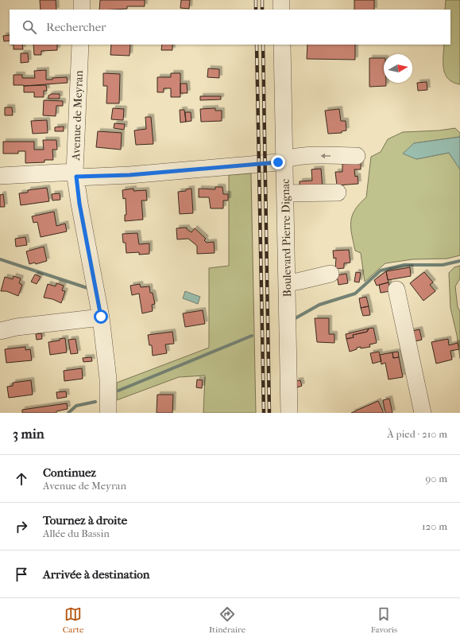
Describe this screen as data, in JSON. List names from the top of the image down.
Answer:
{
  "streets": {
    "street": ["Avenue de Meyran", "Boulevard Pierre Dignac"]
  },
  "north": "right",
  "page": {
    "search": "Rechercher",
    "heading": ["3 min", "À pied · 210 m"],
    "list": [
      ["Continuez", "Avenue de Meyran", "90 m"],
      ["Tournez à droite", "Allée du Bassin", "120 m"],
      "Arrivée à destination"
    ],
    "nav": ["Carte", "Itinéraire", "Favoris"]
  }
}
